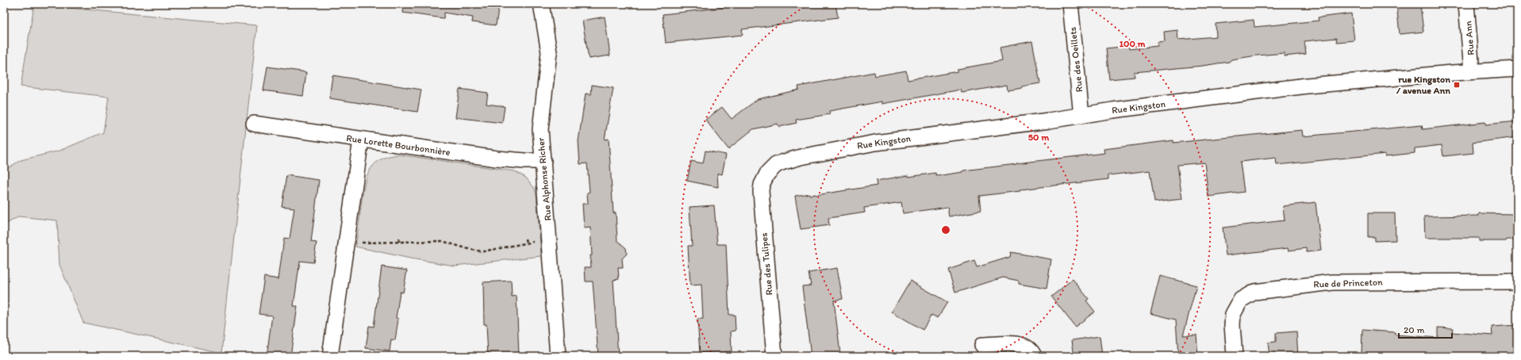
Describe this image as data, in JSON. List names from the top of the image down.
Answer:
{
  "streets": {
    "street": [
      "Rue Ann",
      "Rue des Oeillets",
      "Rue Kingston",
      "Rue Lorette Bourbonnière",
      "Rue Alphonse Richer",
      "Rue des Tulipes",
      "Rue de Princeton"
    ]
  },
  "crossings": [
    ["Rue Ann", "Rue Kingston"],
    ["Rue des Oeillets", "Rue Kingston"],
    ["Rue Kingston", "Rue des Tulipes"],
    ["Rue Lorette Bourbonnière", "Rue Alphonse Richer"]
  ],
  "places": {
    "transit": ["rue Kingston / avenue Ann"]
  },
  "scale_bar": "20 m",
  "rings": ["100 m", "50 m"]
}
